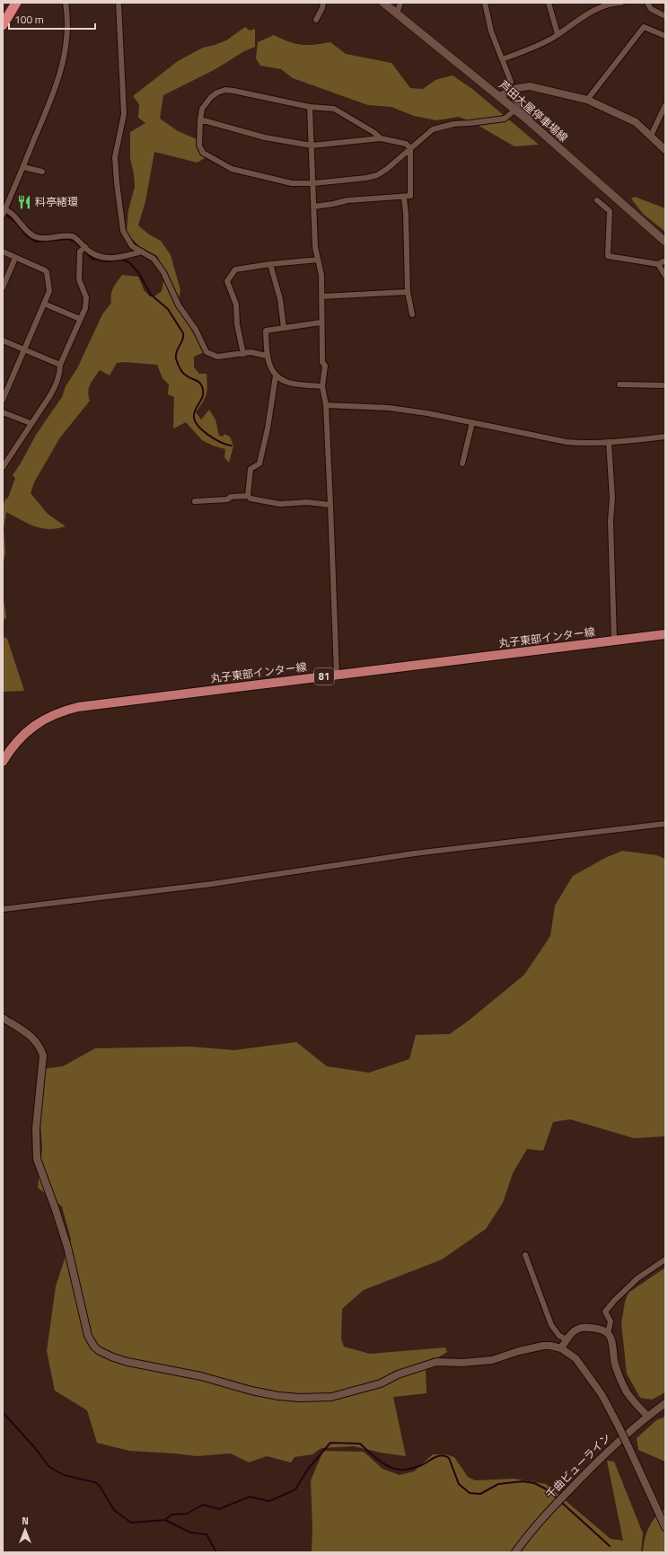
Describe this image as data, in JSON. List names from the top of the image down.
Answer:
{
  "streets": {
    "main road": ["芦田大屋停車場線", "丸子東部インター線", "81"],
    "street": ["千曲ビューライン"]
  },
  "places": {
    "restaurant": ["料亭緒環"]
  },
  "scale_bar": "100 m",
  "north": "top"
}
